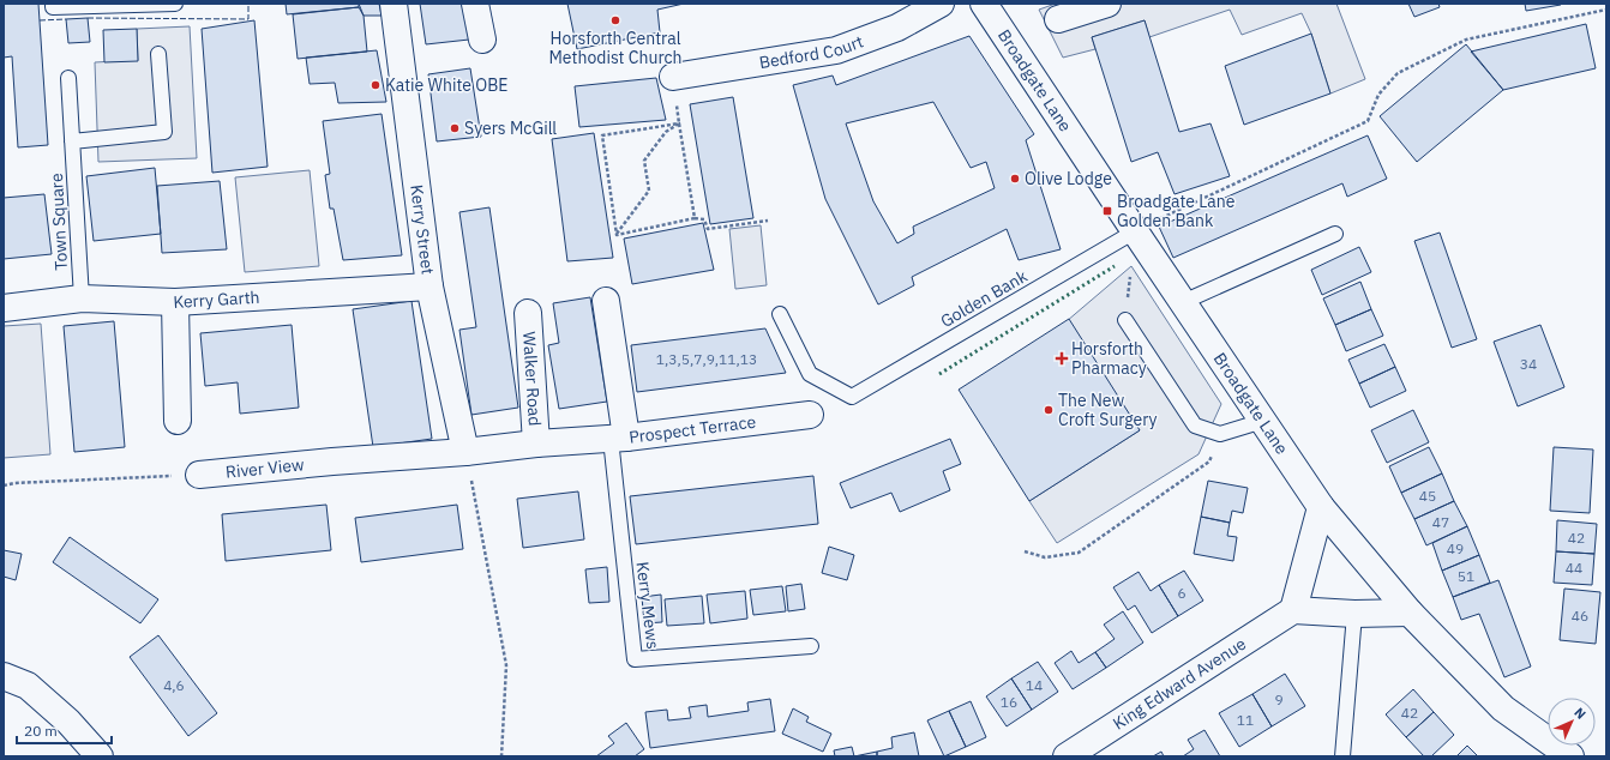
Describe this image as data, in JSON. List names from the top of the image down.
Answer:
{
  "streets": {
    "street": [
      "Bedford Court",
      "Broadgate Lane",
      "Kerry Street",
      "Kerry Garth",
      "Walker Road",
      "Prospect Terrace",
      "River View",
      "King Edward Avenue"
    ],
    "lane": ["Town Square", "Golden Bank", "Kerry Mews"]
  },
  "crossings": [
    ["Broadgate Lane", "Golden Bank"],
    ["Town Square", "Kerry Garth"],
    ["Kerry Street", "Kerry Garth"],
    ["Kerry Street", "River View"],
    ["Prospect Terrace", "Kerry Mews"]
  ],
  "places": {
    "other": [
      "Horsforth Central Methodist Church",
      "Katie White OBE",
      "Syers McGill",
      "Olive Lodge",
      "The New Croft Surgery"
    ],
    "transit": ["Broadgate Lane Golden Bank"],
    "health": ["Horsforth Pharmacy"]
  },
  "house_numbers": [
    "1,3,5,7,9,11,13",
    "34",
    "45",
    "47",
    "42",
    "49",
    "44",
    "51",
    "6",
    "46",
    "4,6",
    "14",
    "9",
    "16",
    "42",
    "11"
  ],
  "scale_bar": "20 m",
  "north": "top right"
}
